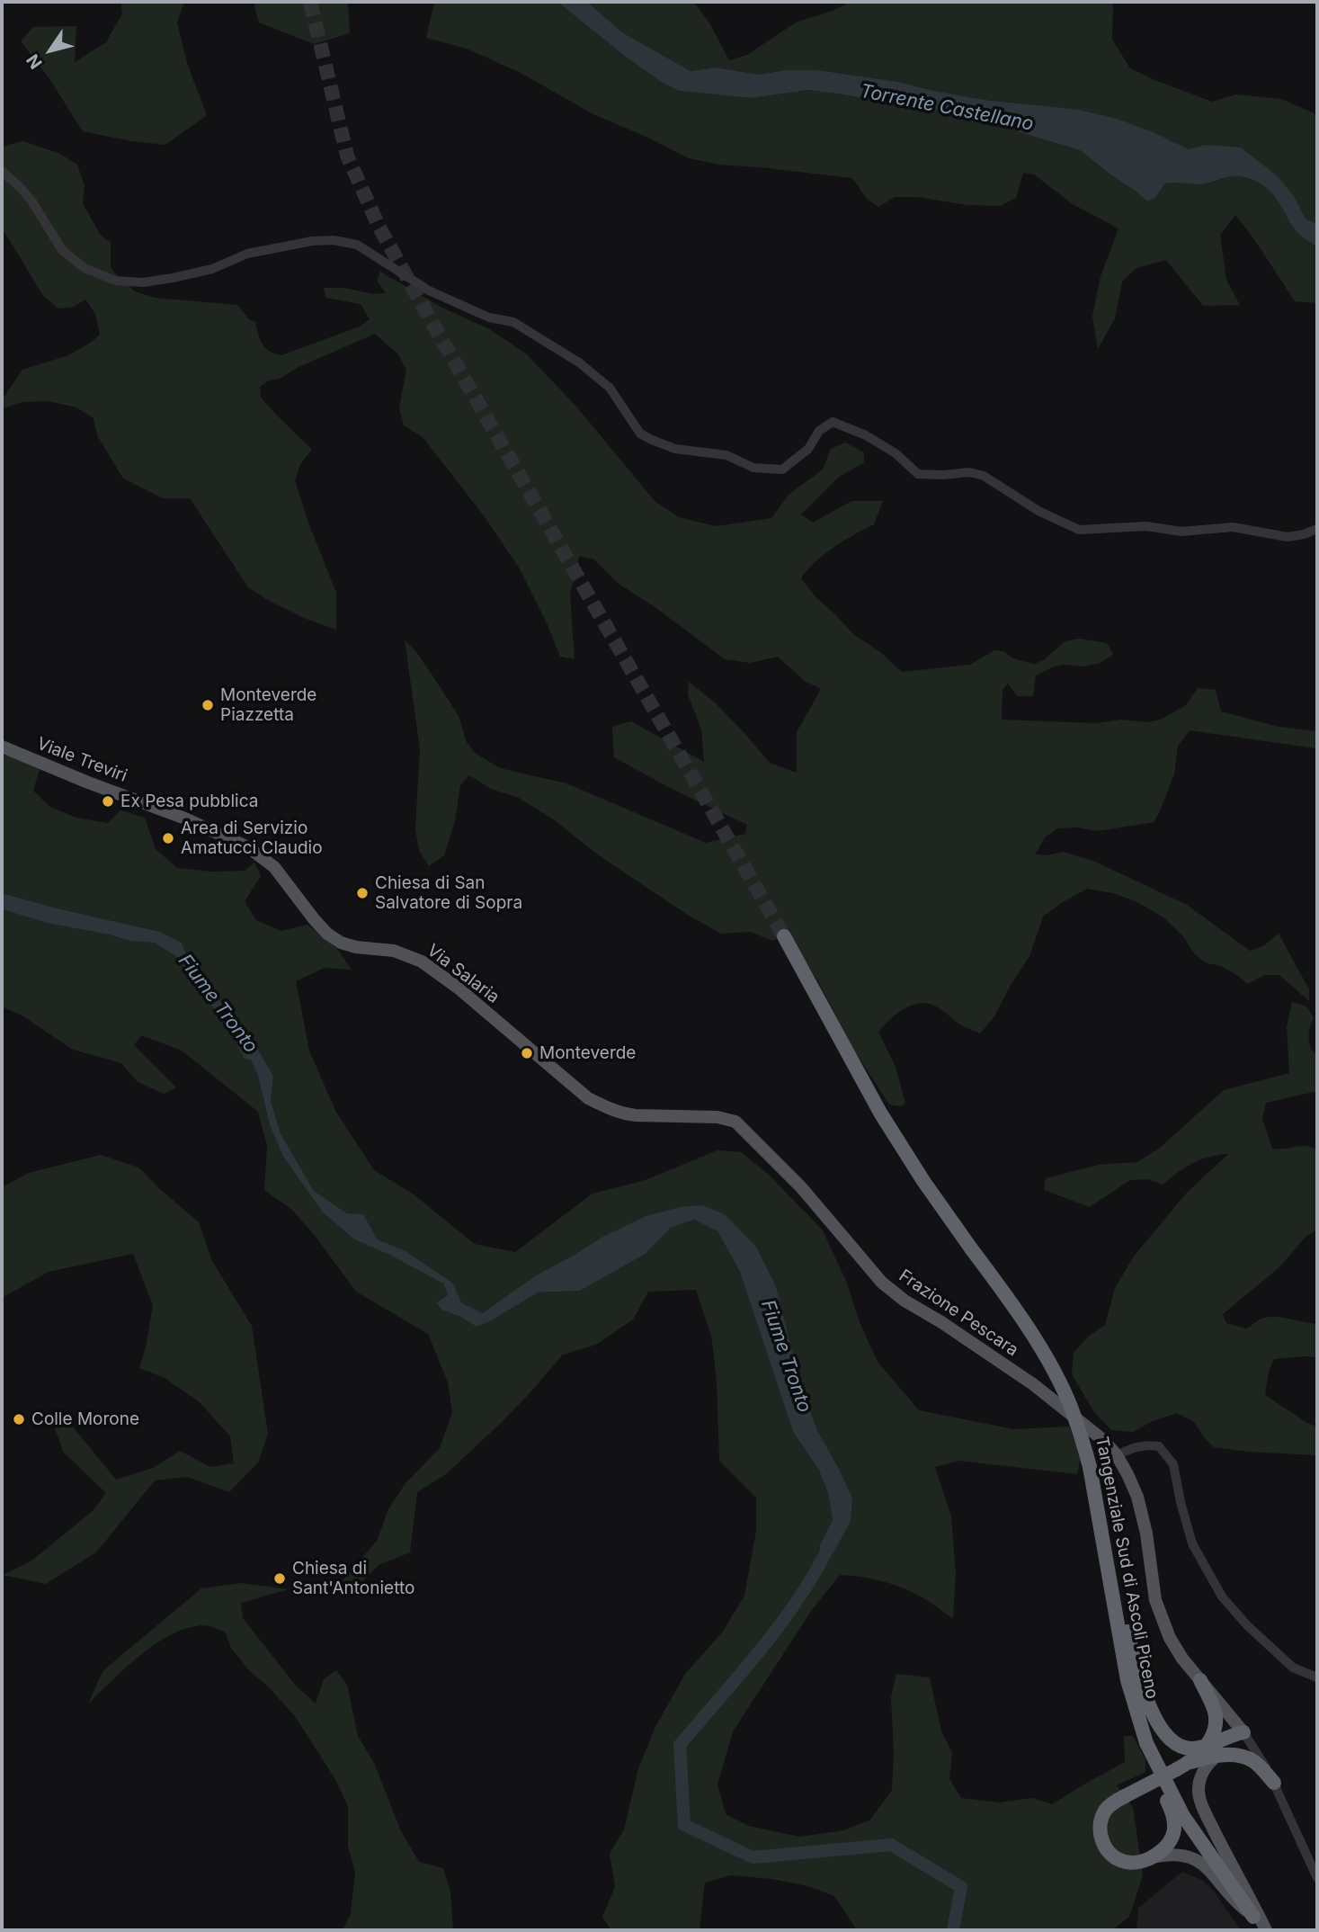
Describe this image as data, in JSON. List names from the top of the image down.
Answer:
{
  "streets": {
    "highway": ["Tangenziale Sud di Ascoli Piceno"],
    "main road": ["Viale Treviri", "Via Salaria", "Frazione Pescara"]
  },
  "crossings": [
    ["Viale Treviri", "Via Salaria"],
    ["Via Salaria", "Frazione Pescara"]
  ],
  "water": ["Torrente Castellano", "Fiume Tronto"],
  "places": [
    "Monteverde Piazzetta",
    "Ex Pesa pubblica",
    "Area di Servizio Amatucci Claudio",
    "Chiesa di San Salvatore di Sopra",
    "Monteverde",
    "Colle Morone",
    "Chiesa di Sant'Antonietto"
  ],
  "north": "bottom left"
}
